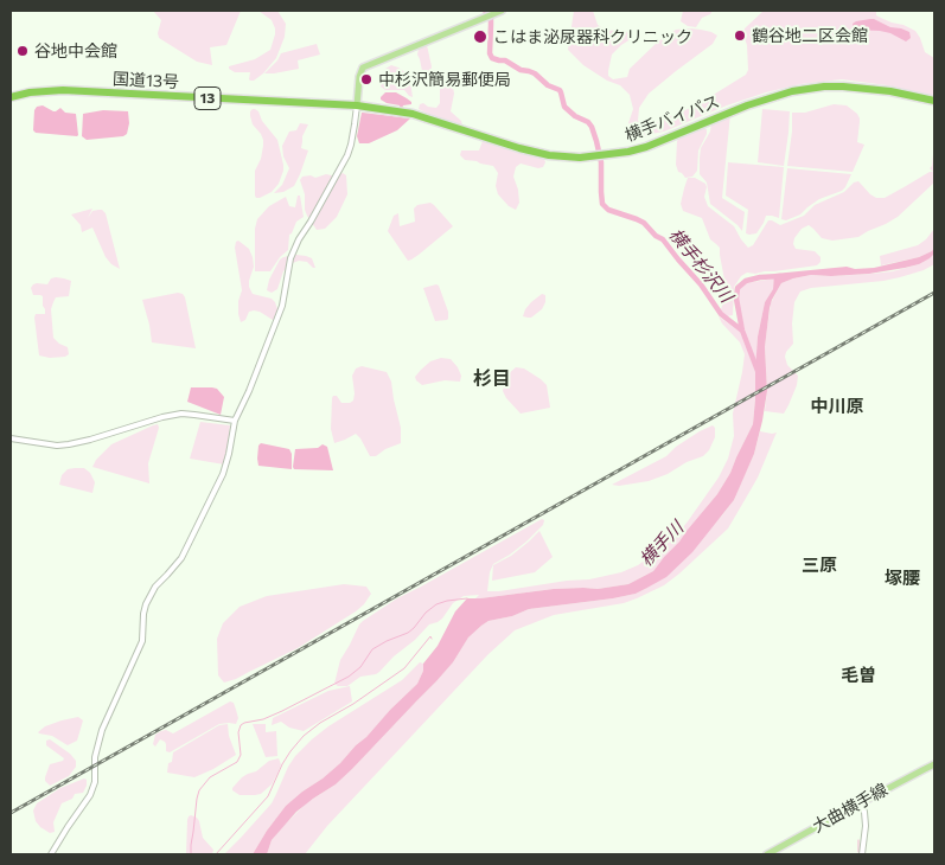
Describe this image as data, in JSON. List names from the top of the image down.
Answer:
{
  "streets": {
    "highway": ["国道13号", "13", "横手バイパス"],
    "main road": ["大曲横手線"]
  },
  "crossings": [
    ["国道13号", "横手バイパス"]
  ],
  "districts": [
    "杉目",
    "中川原",
    "三原",
    "塚腰",
    "毛曽"
  ],
  "water": ["横手杉沢川", "横手川"],
  "places": [
    "鶴谷地二区会館",
    "こはま泌尿器科クリニック",
    "谷地中会館",
    "中杉沢簡易郵便局"
  ]
}
